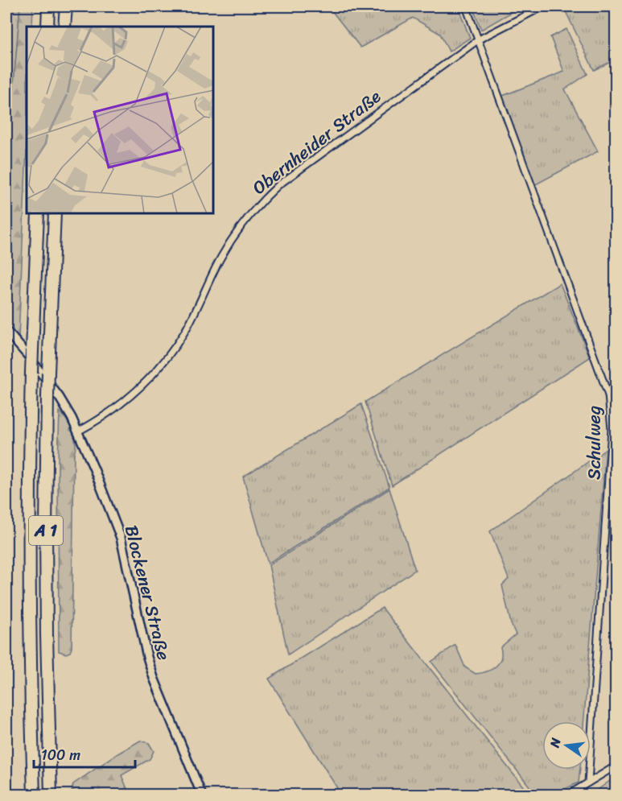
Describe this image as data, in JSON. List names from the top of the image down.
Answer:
{
  "streets": {
    "highway": ["A 1"],
    "street": ["Obernheider Straße", "Schulweg", "Blockener Straße"]
  },
  "crossings": [
    ["Obernheider Straße", "Schulweg"],
    ["Obernheider Straße", "Blockener Straße"]
  ],
  "scale_bar": "100 m",
  "north": "left"
}
